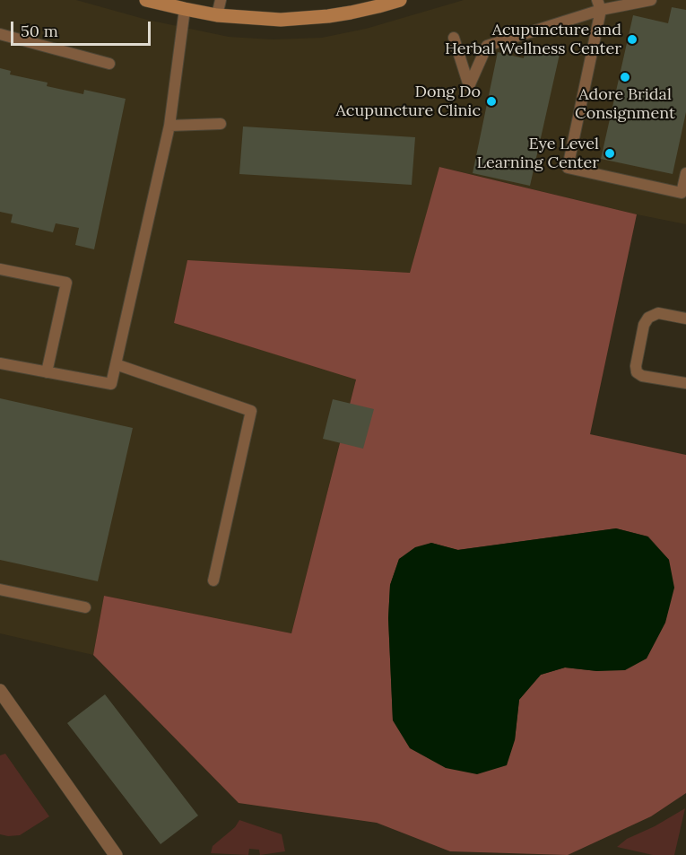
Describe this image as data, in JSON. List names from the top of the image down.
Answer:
{
  "places": [
    "Acupuncture and Herbal Wellness Center",
    "Adore Bridal Consignment",
    "Dong Do Acupuncture Clinic",
    "Eye Level Learning Center"
  ],
  "scale_bar": "50 m"
}
